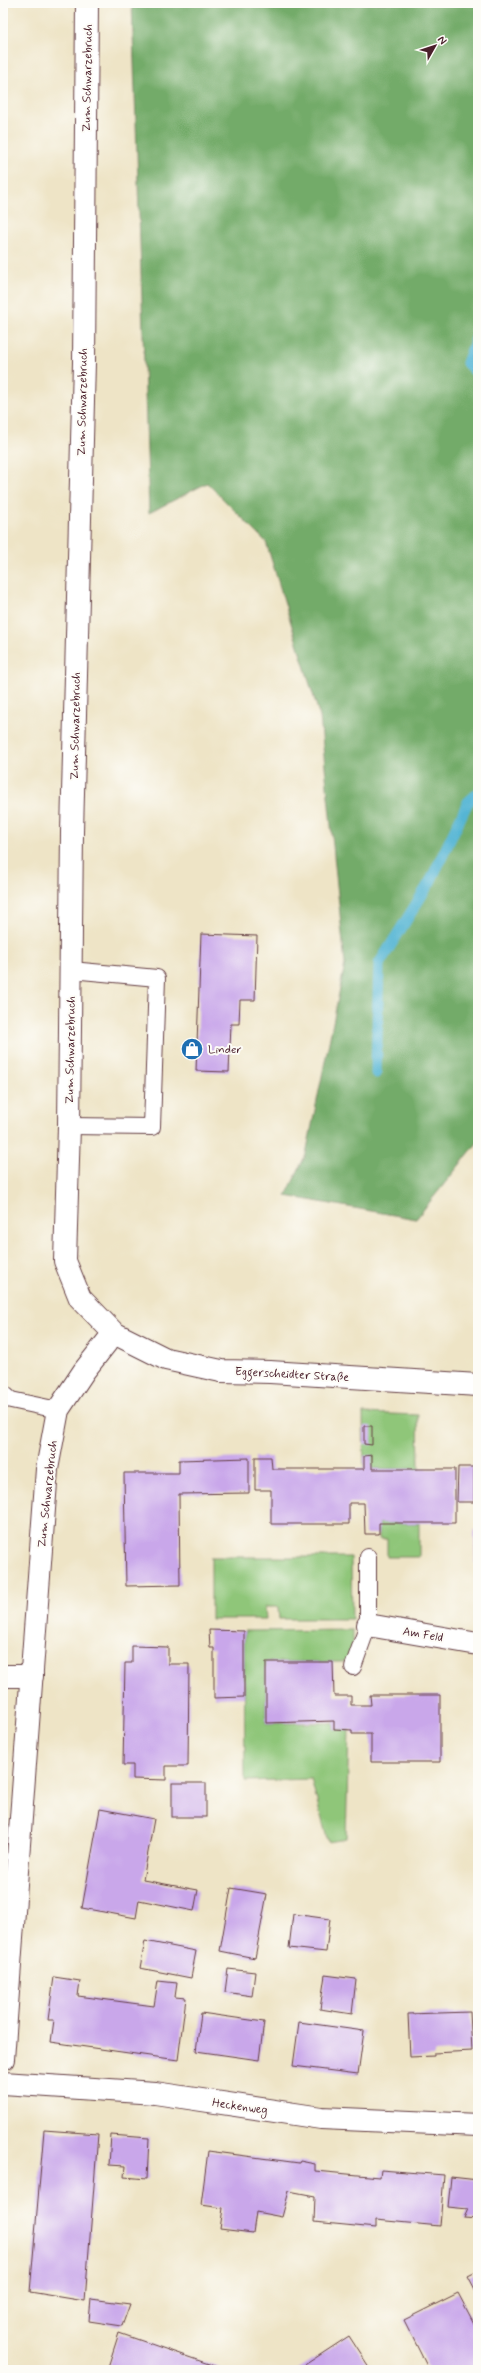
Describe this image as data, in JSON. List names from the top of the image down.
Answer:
{
  "streets": {
    "street": [
      "Zum Schwarzebruch",
      "Eggerscheidter Straße",
      "Am Feld",
      "Heckenweg"
    ]
  },
  "crossings": [
    ["Zum Schwarzebruch", "Eggerscheidter Straße"]
  ],
  "places": {
    "shop": ["Linder"]
  },
  "north": "top right"
}
